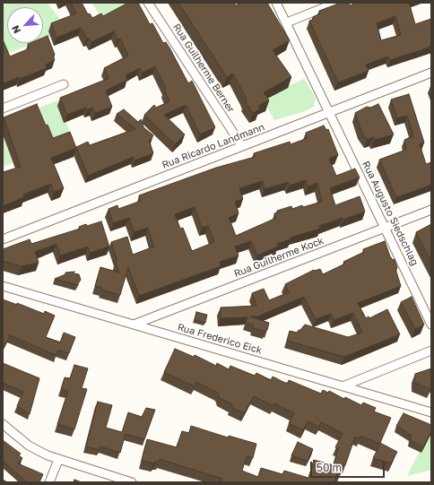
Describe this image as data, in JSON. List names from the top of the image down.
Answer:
{
  "streets": {
    "street": [
      "Rua Guilherme Berner",
      "Rua Ricardo Landmann",
      "Rua Augusto Siedschlag",
      "Rua Guilherme Kock",
      "Rua Frederico Eick"
    ]
  },
  "crossings": [
    ["Rua Guilherme Berner", "Rua Ricardo Landmann"],
    ["Rua Ricardo Landmann", "Rua Augusto Siedschlag"],
    ["Rua Augusto Siedschlag", "Rua Guilherme Kock"],
    ["Rua Guilherme Kock", "Rua Frederico Eick"]
  ],
  "scale_bar": "50 m",
  "north": "bottom left"
}
